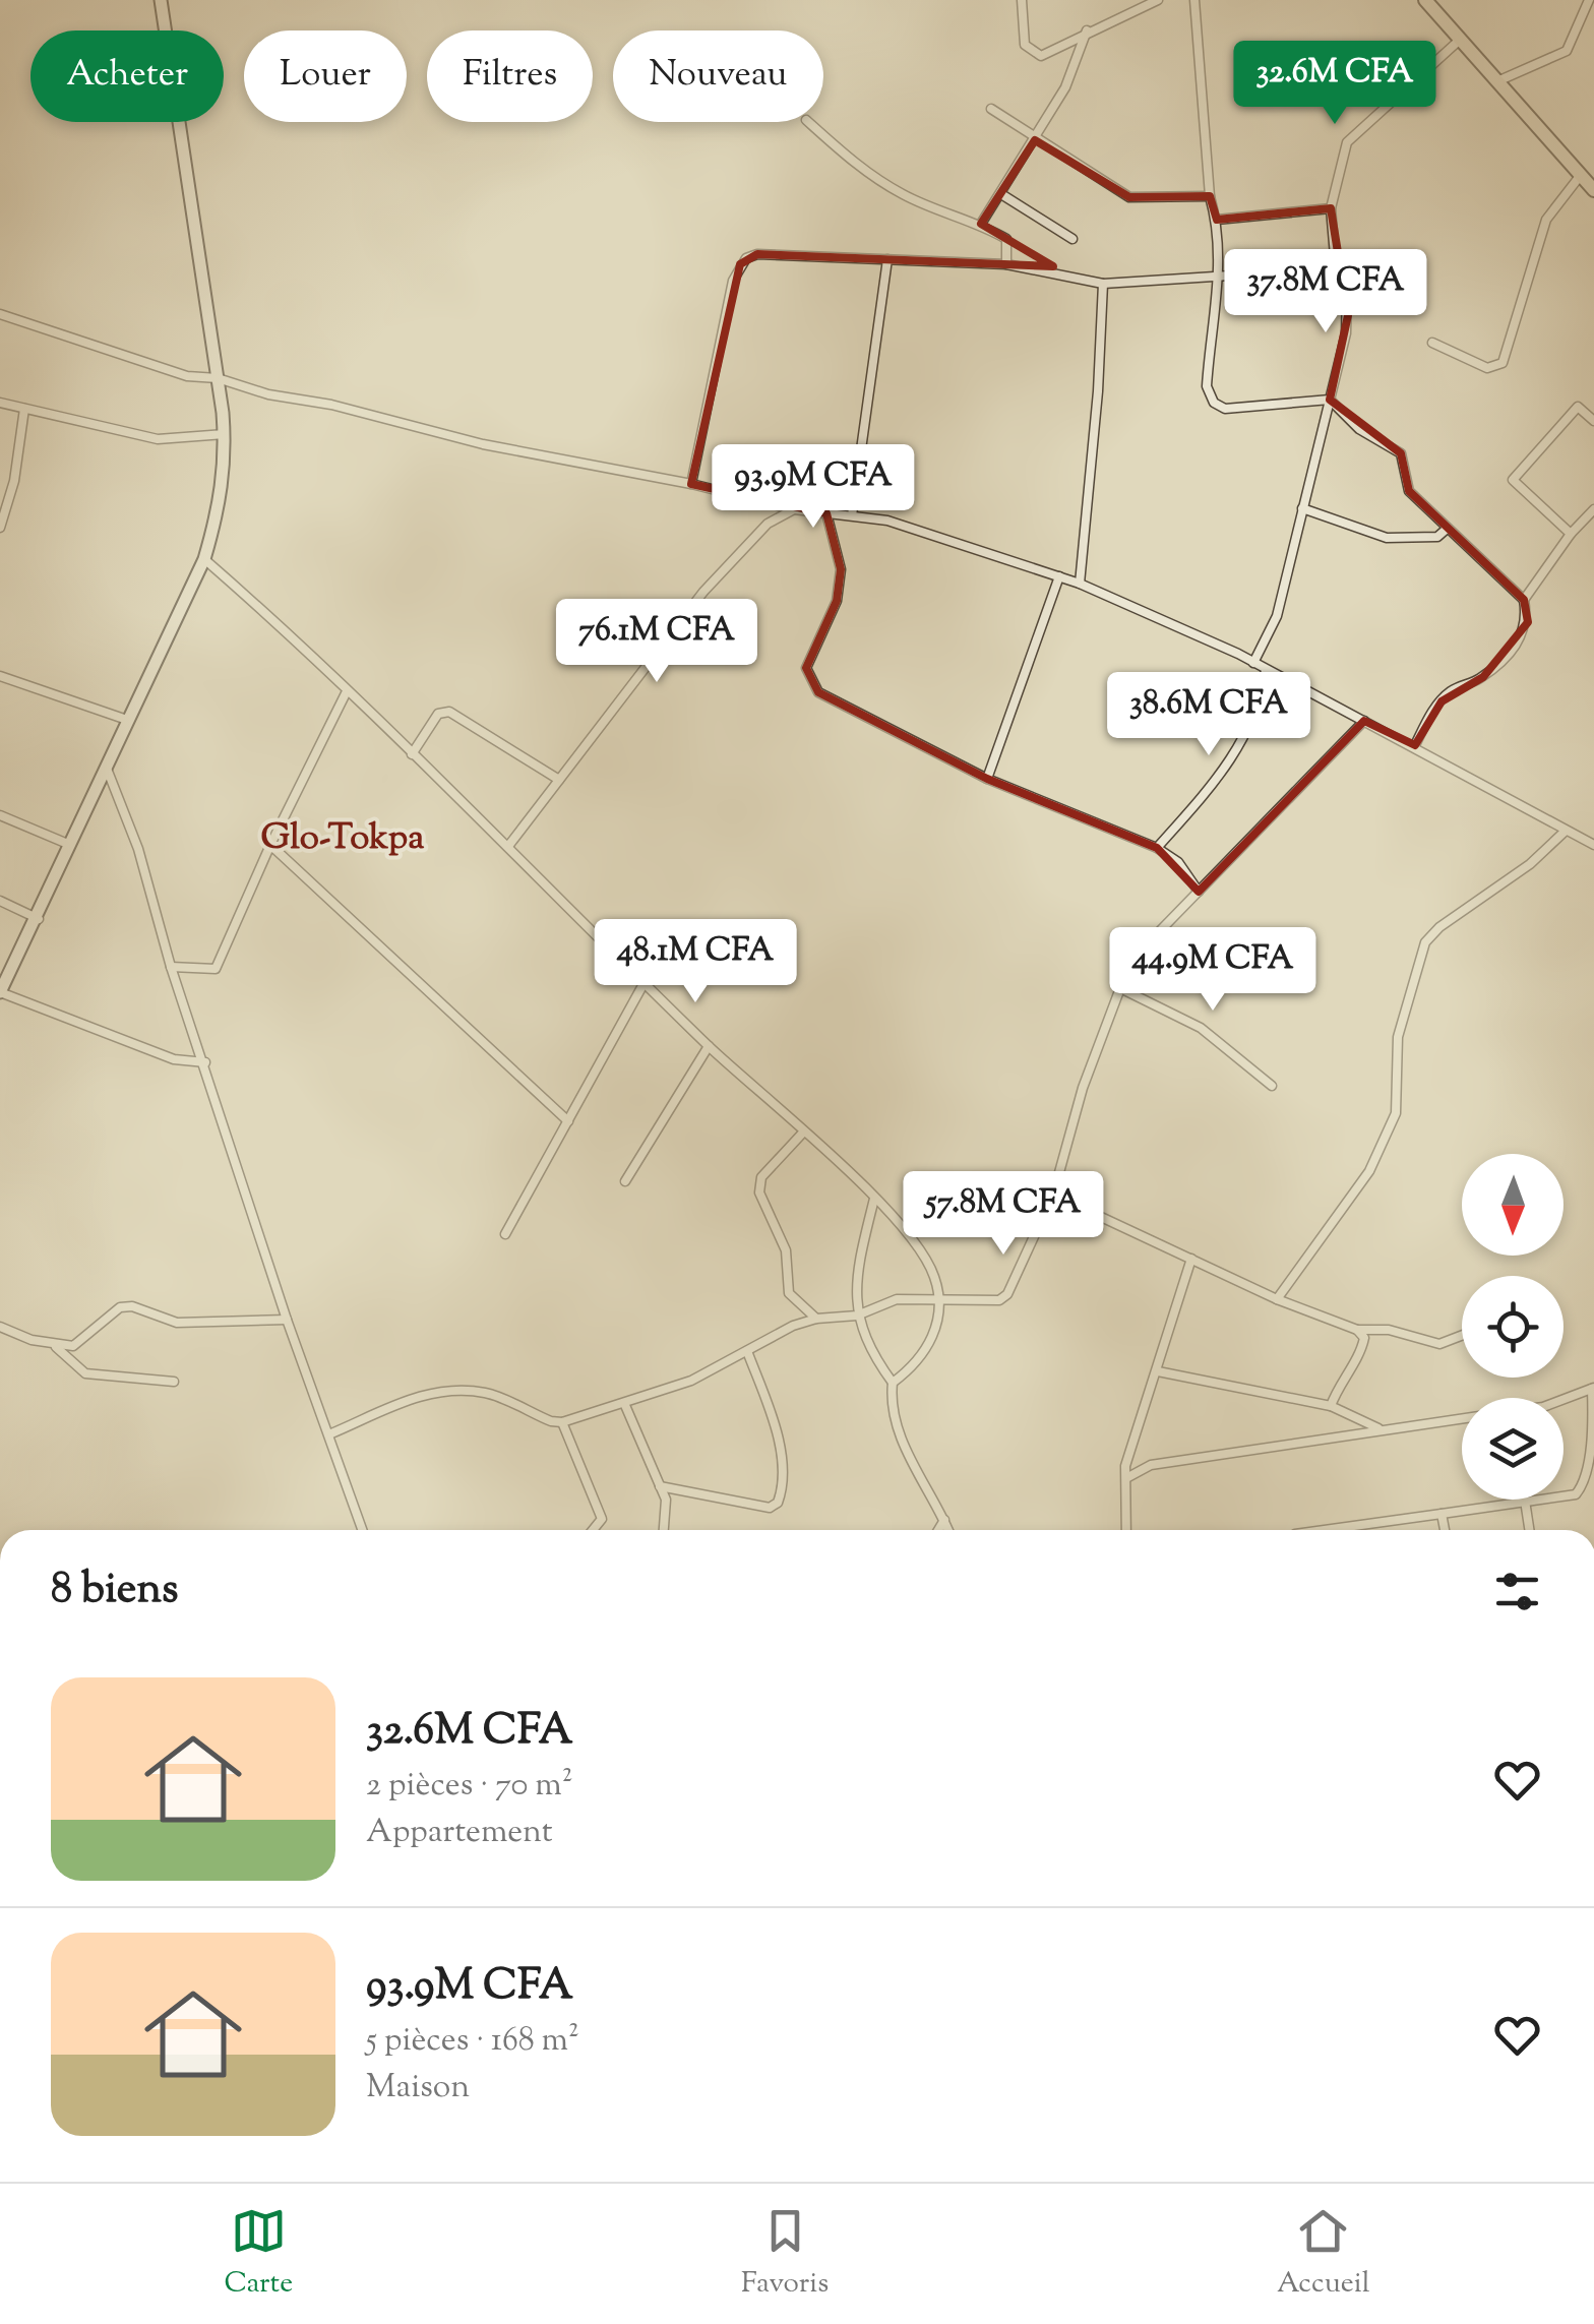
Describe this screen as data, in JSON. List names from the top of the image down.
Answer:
{
  "districts": ["Glo-Tokpa"],
  "north": "bottom",
  "page": {
    "chip": [
      "Acheter",
      "Louer",
      "Filtres",
      "Nouveau"
    ],
    "price": [
      "32.6M CFA",
      "37.8M CFA",
      "93.9M CFA",
      "76.1M CFA",
      "38.6M CFA",
      "48.1M CFA",
      "44.9M CFA",
      "57.8M CFA"
    ],
    "heading": "8 biens",
    "list": [
      {
        "name": "32.6M CFA",
        "note": "2 pièces · 70 m² · Appartement"
      },
      {
        "name": "93.9M CFA",
        "note": "5 pièces · 168 m² · Maison"
      }
    ],
    "tabs": ["Carte", "Favoris", "Accueil"]
  }
}
